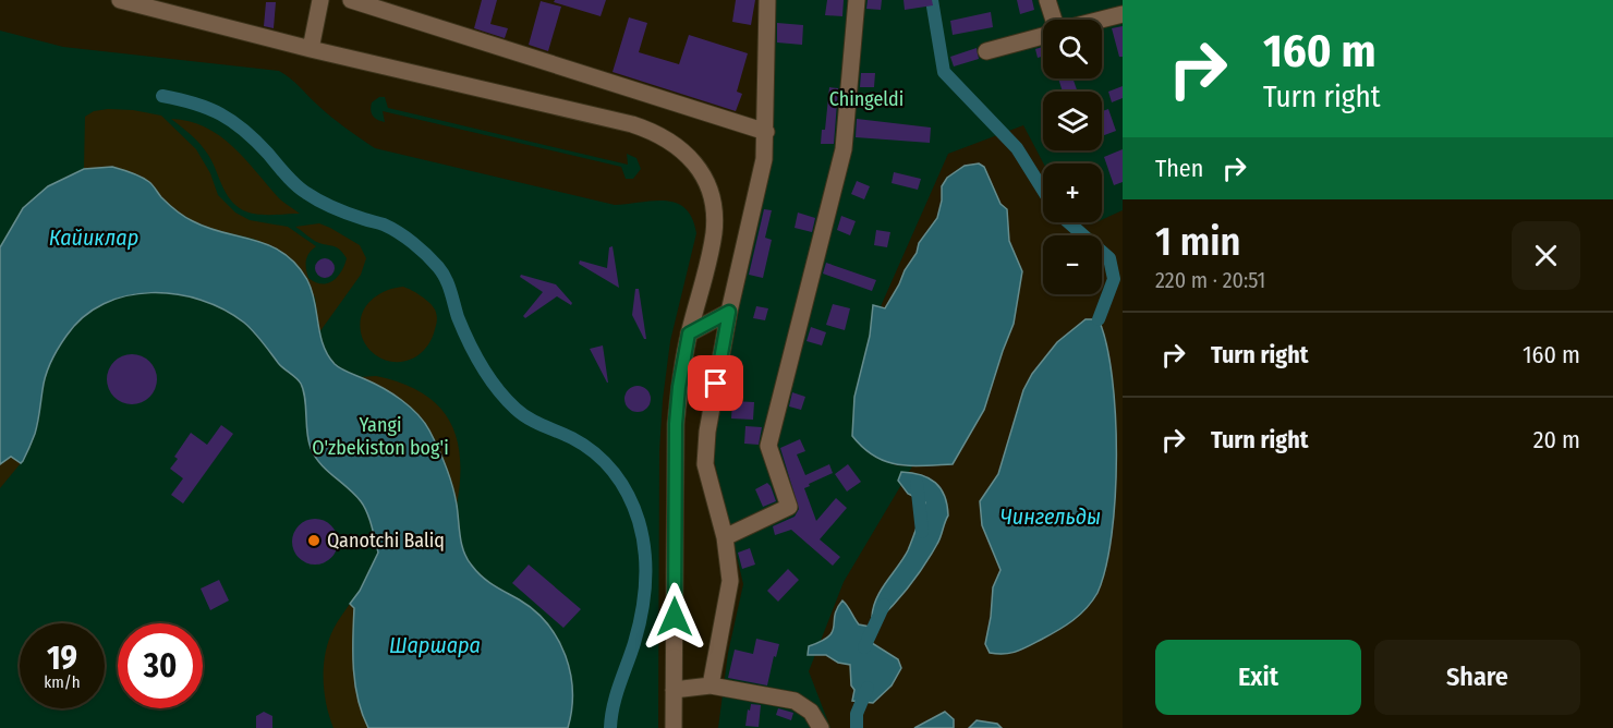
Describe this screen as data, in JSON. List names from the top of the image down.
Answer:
{
  "water": ["Кайиклар", "Чингельды", "Шаршара"],
  "parks": ["Chingeldi", "Yangi O'zbekiston bog'i"],
  "places": ["Qanotchi Baliq"],
  "page": {
    "turn": ["160 m", "Turn right"],
    "map_buttons": ["+", "−"],
    "then": "Then",
    "heading": ["1 min", "220 m · 20:51"],
    "list": [
      {
        "name": "Turn right",
        "value": "160 m"
      },
      {
        "name": "Turn right",
        "value": "20 m"
      }
    ],
    "speed": "19 km/h",
    "limit": "30",
    "buttons": ["Exit", "Share"]
  }
}
